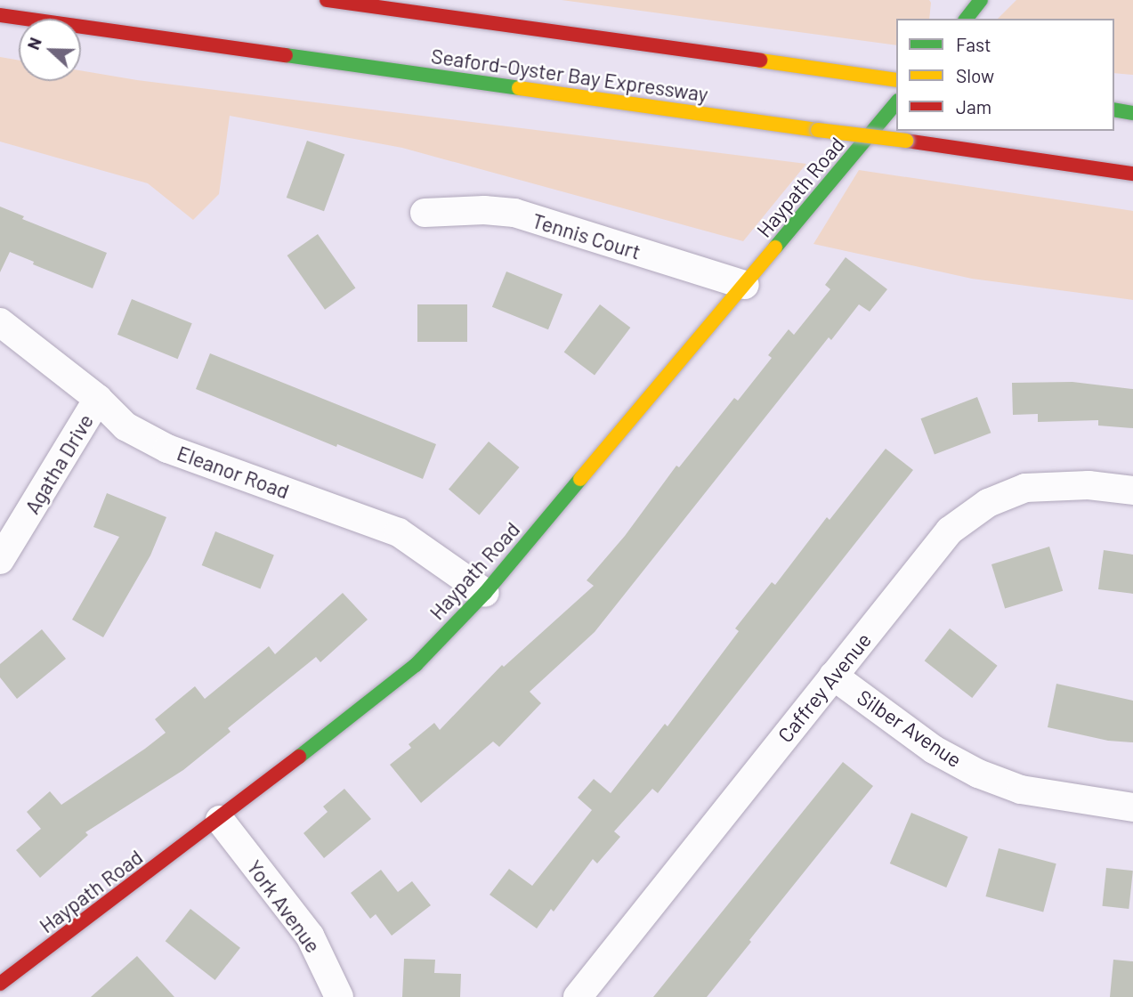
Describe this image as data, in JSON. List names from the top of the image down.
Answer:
{
  "streets": {
    "main road": ["Seaford-Oyster Bay Expressway", "Haypath Road"],
    "street": [
      "Tennis Court",
      "Agatha Drive",
      "Eleanor Road",
      "Caffrey Avenue",
      "Silber Avenue",
      "York Avenue"
    ]
  },
  "crossings": [
    ["Haypath Road", "Tennis Court"],
    ["Haypath Road", "Eleanor Road"],
    ["Haypath Road", "York Avenue"],
    ["Agatha Drive", "Eleanor Road"],
    ["Caffrey Avenue", "Silber Avenue"]
  ],
  "legend": ["Fast", "Slow", "Jam"],
  "north": "left"
}
